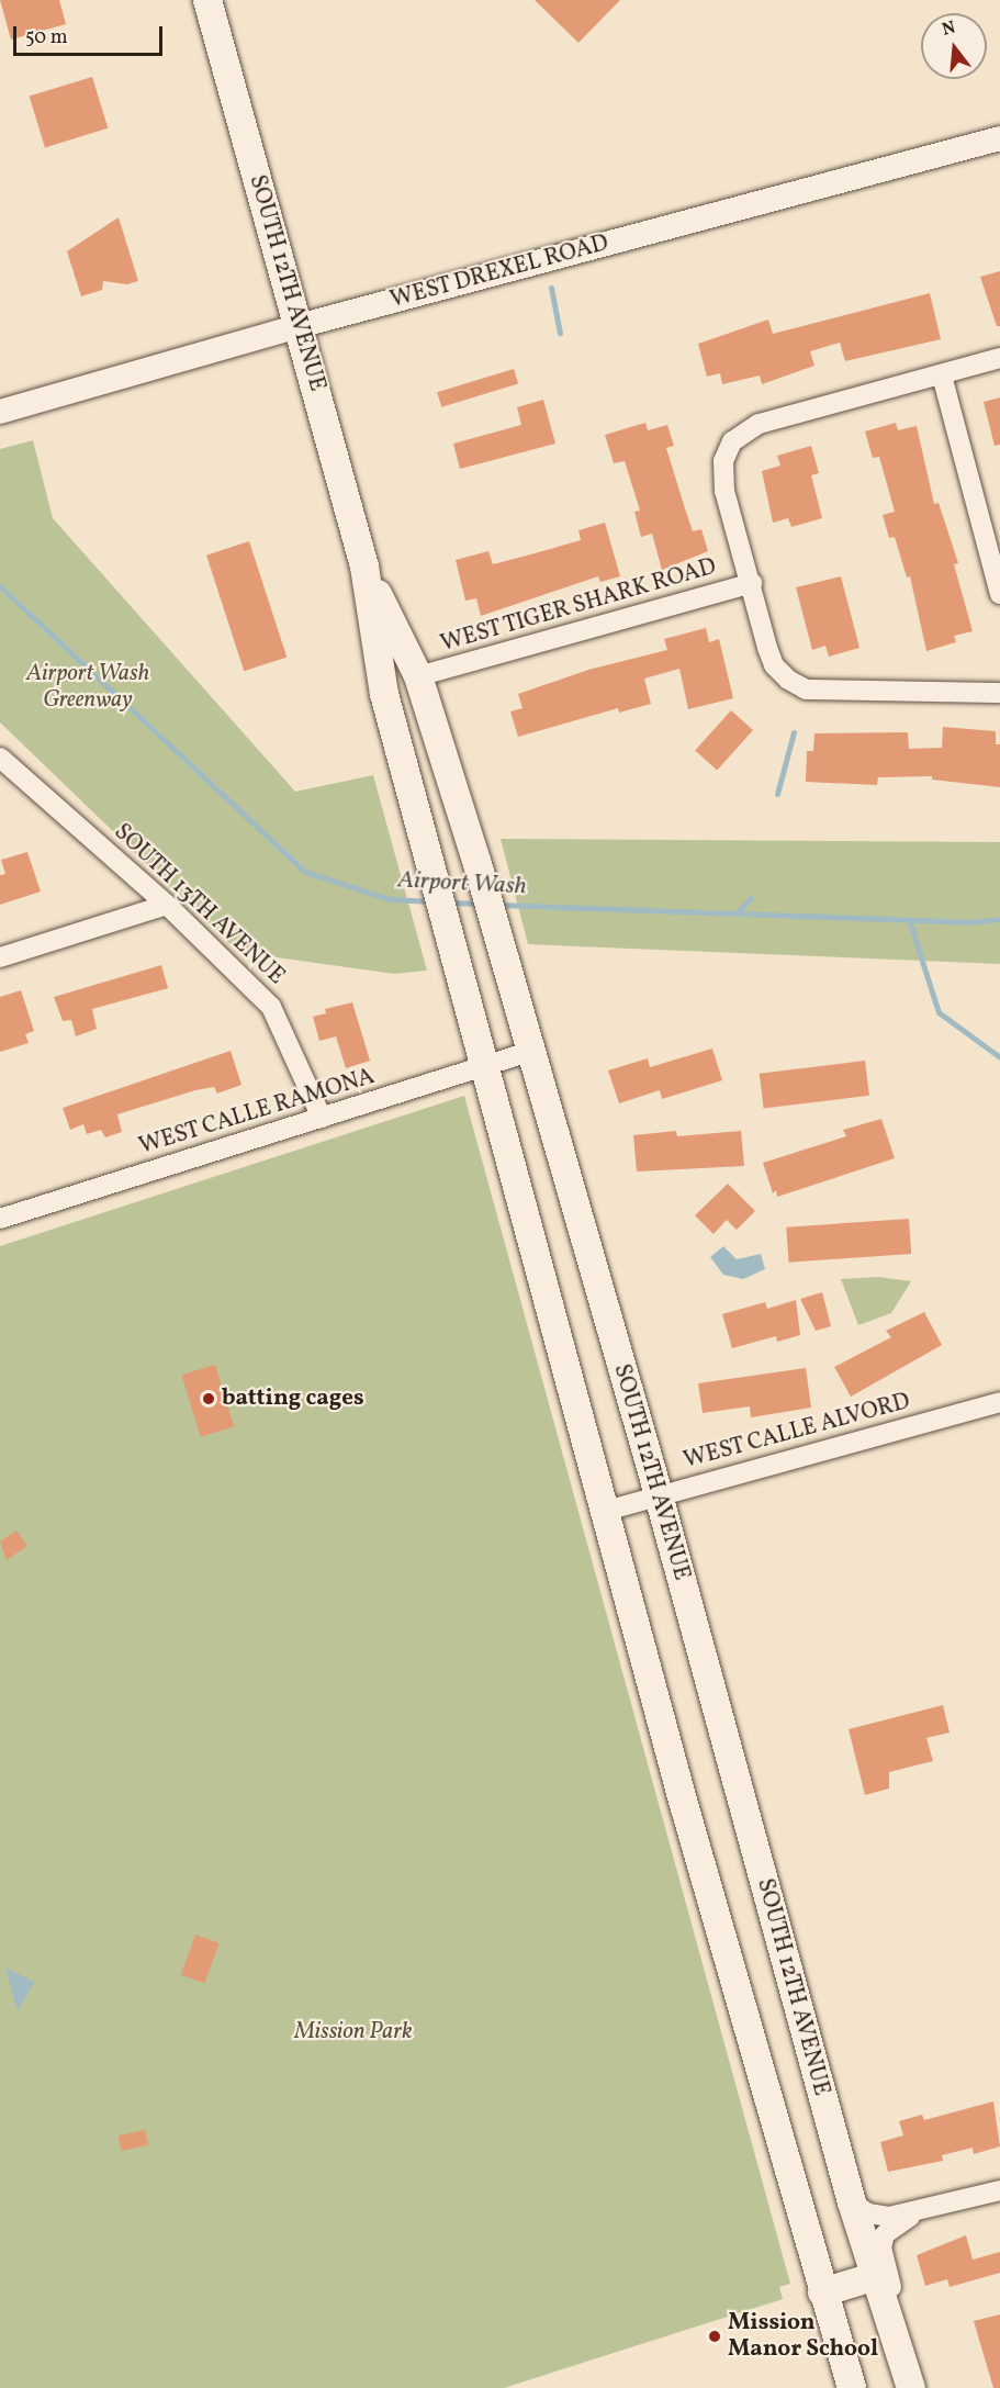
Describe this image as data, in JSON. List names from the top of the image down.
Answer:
{
  "streets": {
    "main road": ["SOUTH 12TH AVENUE"],
    "street": [
      "WEST DREXEL ROAD",
      "WEST TIGER SHARK ROAD",
      "SOUTH 13TH AVENUE",
      "WEST CALLE RAMONA",
      "WEST CALLE ALVORD"
    ]
  },
  "crossings": [
    ["WEST DREXEL ROAD", "SOUTH 12TH AVENUE"],
    ["SOUTH 12TH AVENUE", "WEST TIGER SHARK ROAD"],
    ["SOUTH 12TH AVENUE", "WEST CALLE RAMONA"],
    ["SOUTH 12TH AVENUE", "WEST CALLE ALVORD"],
    ["SOUTH 13TH AVENUE", "WEST CALLE RAMONA"]
  ],
  "water": ["Airport Wash"],
  "parks": ["Airport Wash Greenway", "Mission Park"],
  "places": ["batting cages", "Mission Manor School"],
  "scale_bar": "50 m",
  "north": "top"
}
